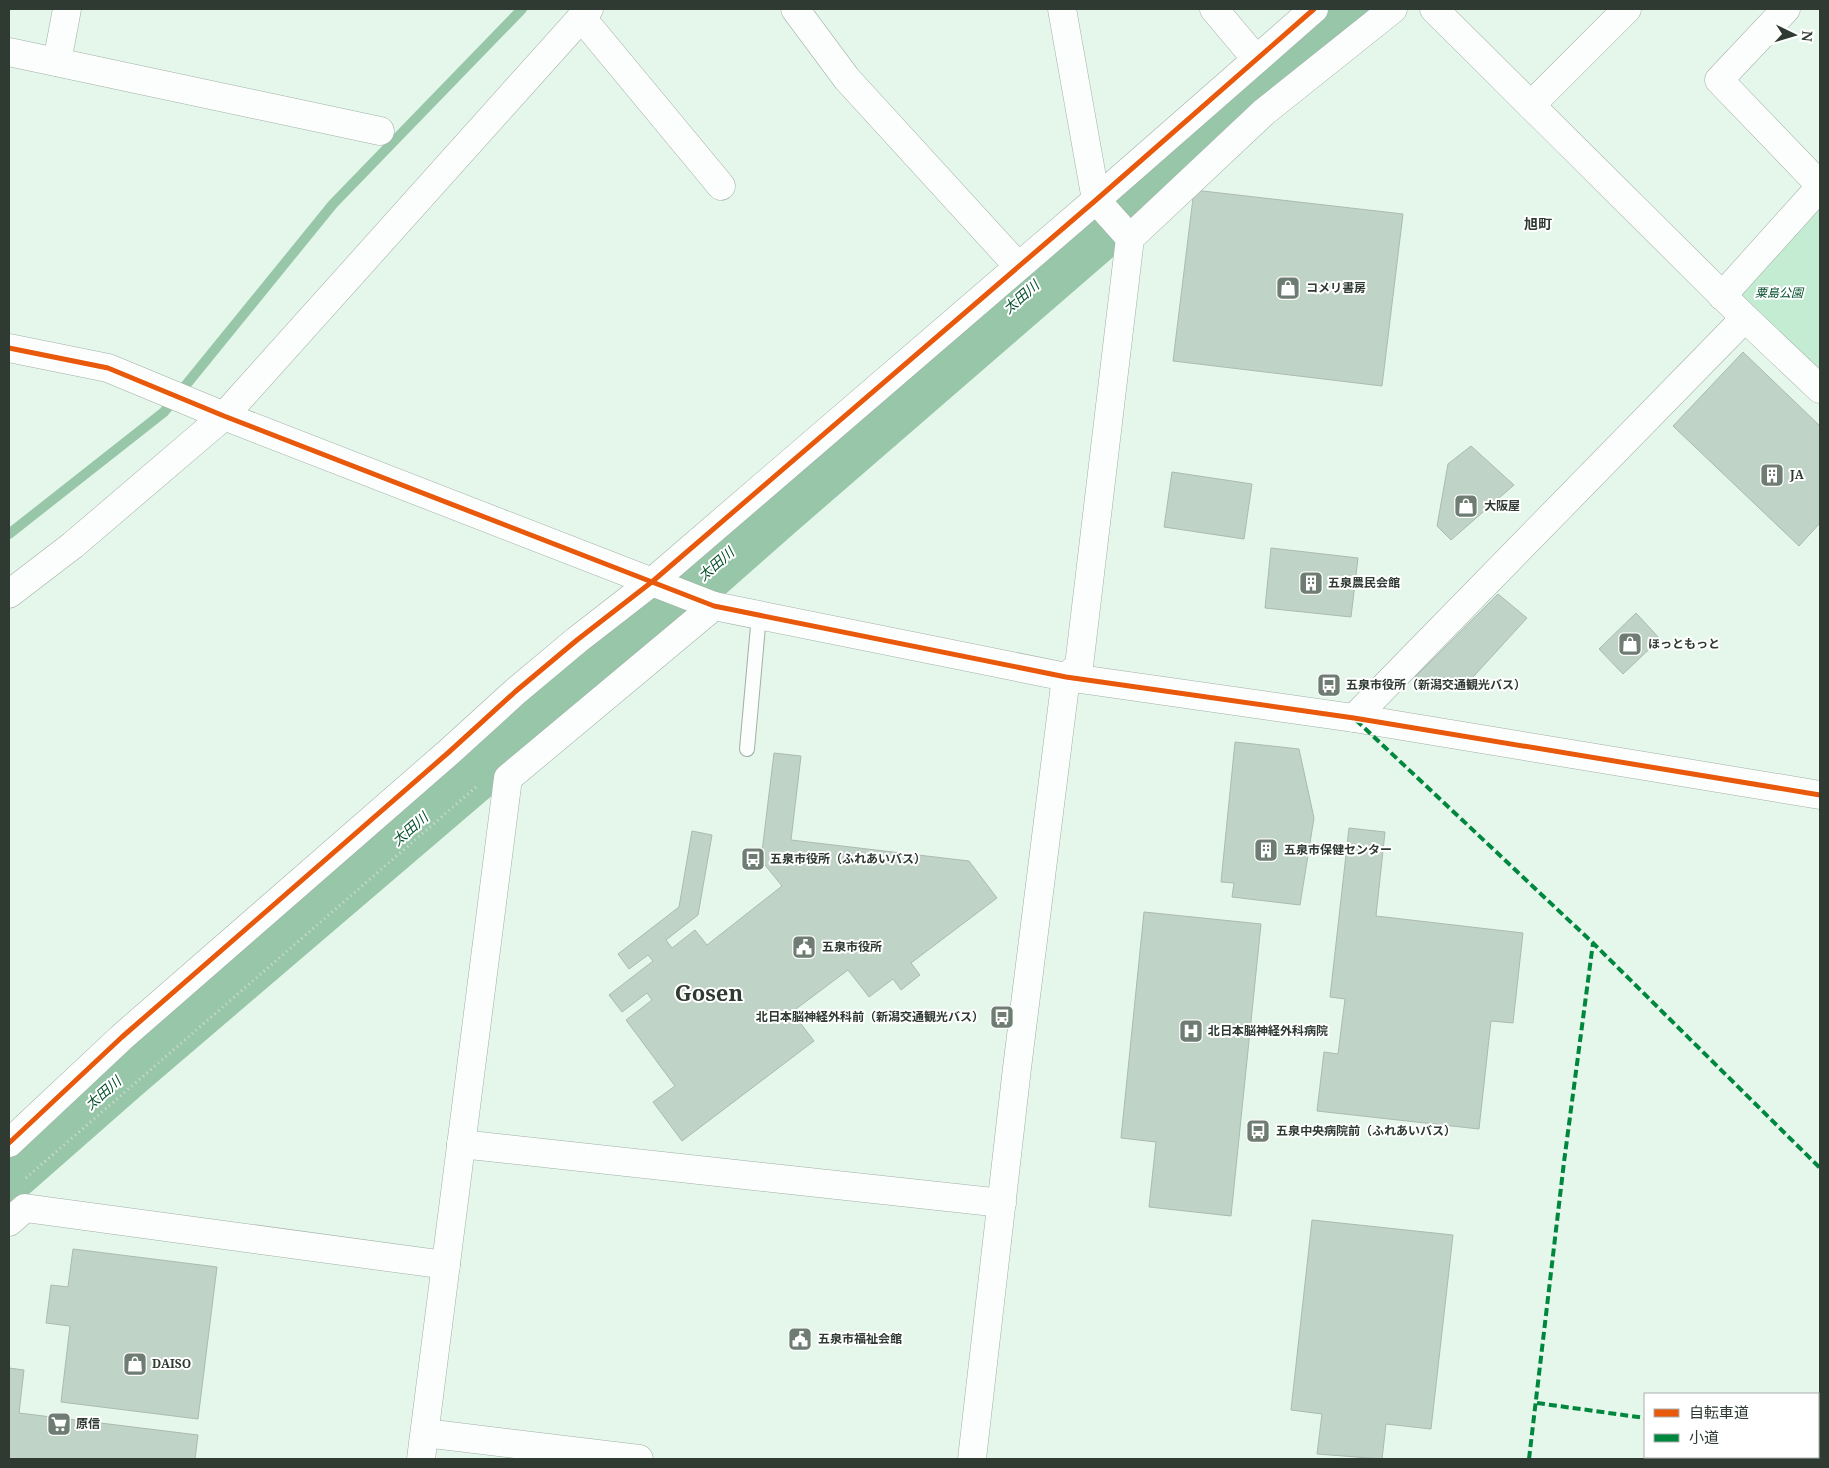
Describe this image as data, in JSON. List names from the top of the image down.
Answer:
{
  "districts": ["旭町", "Gosen"],
  "water": ["太田川"],
  "parks": ["粟島公園"],
  "places": {
    "shop": [
      "コメリ書房",
      "大阪屋",
      "ほっともっと",
      "DAISO"
    ],
    "building": ["JA", "五泉農民会館", "五泉市保健センター"],
    "bus stop": [
      "五泉市役所（新潟交通観光バス）",
      "五泉市役所（ふれあいバス）",
      "北日本脳神経外科前（新潟交通観光バス）",
      "五泉中央病院前（ふれあいバス）"
    ],
    "public building": ["五泉市役所", "五泉市福祉会館"],
    "hospital": ["北日本脳神経外科病院"],
    "supermarket": ["原信"]
  },
  "legend": ["自転車道", "小道"],
  "north": "right"
}
